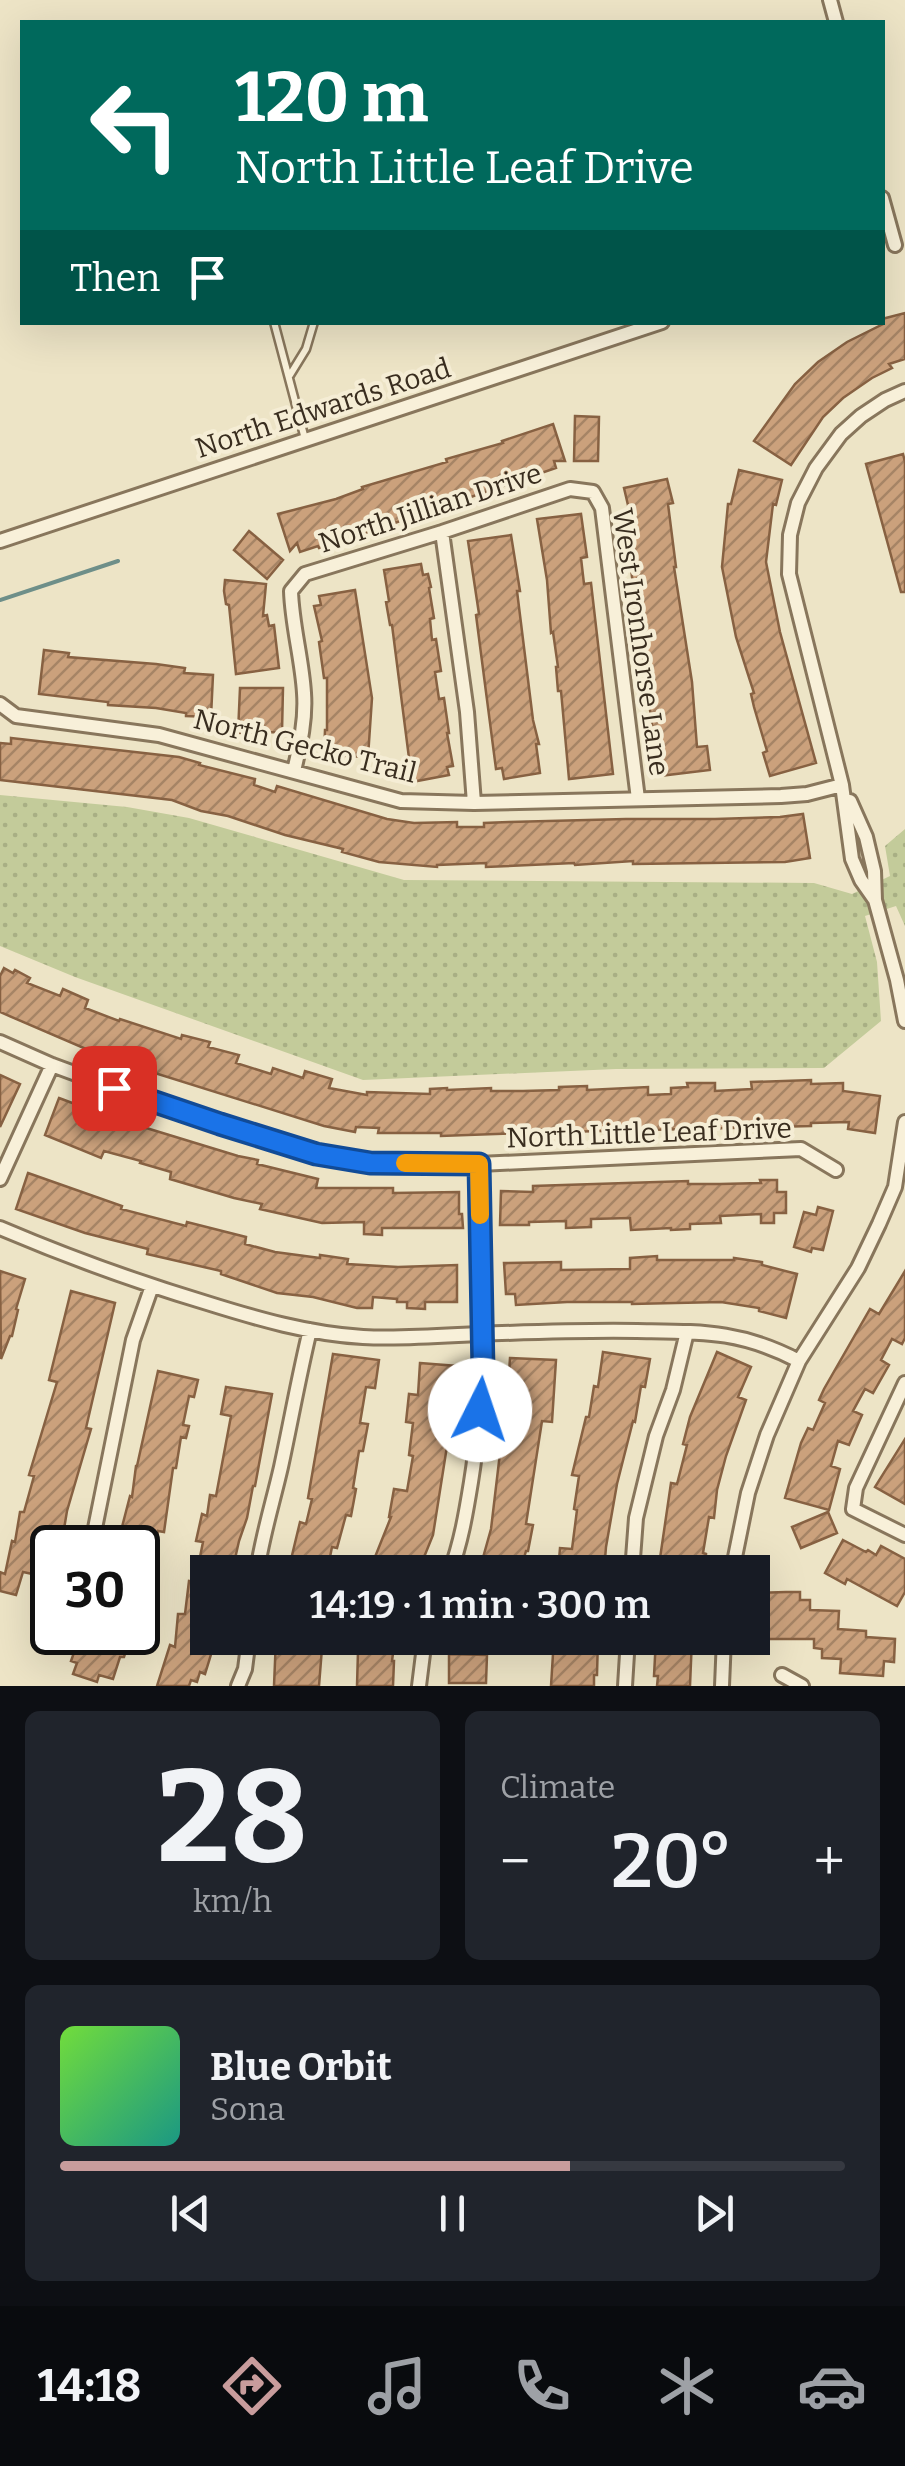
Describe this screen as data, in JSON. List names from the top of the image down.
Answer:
{
  "streets": {
    "street": [
      "North Edwards Road",
      "North Jillian Drive",
      "West Ironhorse Lane",
      "North Gecko Trail",
      "North Little Leaf Drive"
    ]
  },
  "crossings": [
    ["North Jillian Drive", "West Ironhorse Lane"],
    ["North Jillian Drive", "North Gecko Trail"],
    ["West Ironhorse Lane", "North Gecko Trail"]
  ],
  "page": {
    "turn": ["120 m", "North Little Leaf Drive"],
    "then": "Then",
    "limit": "30",
    "trip": "14:19 · 1 min · 300 m",
    "tile": [
      ["28", "km/h"],
      "Climate"
    ],
    "heat": ["−", "20°", "+"],
    "song": ["Blue Orbit", "Sona"],
    "tabs": "14:18"
  }
}
